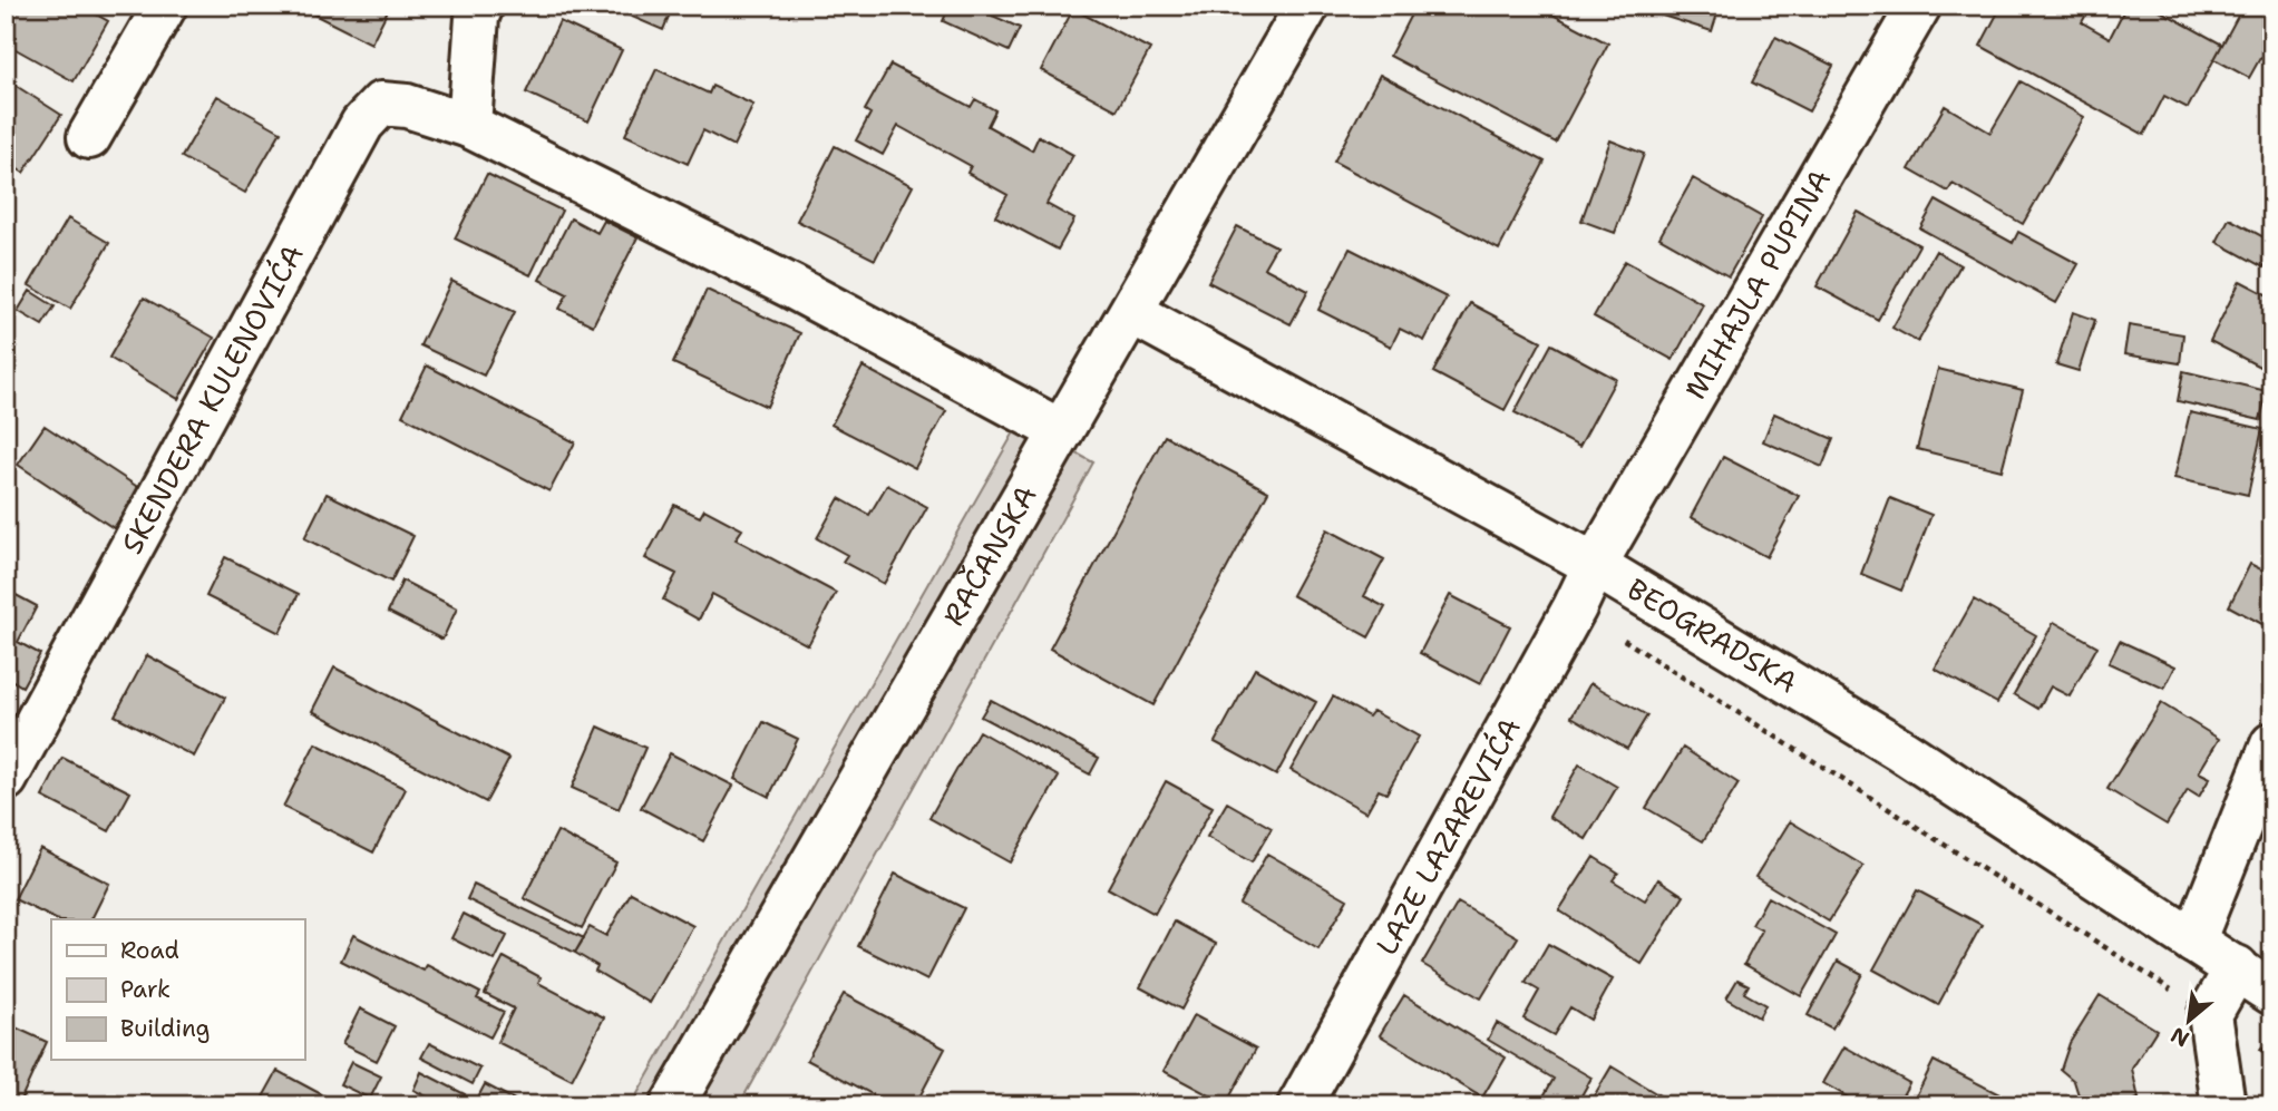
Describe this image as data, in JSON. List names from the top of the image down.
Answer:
{
  "streets": {
    "street": [
      "MIHAJLA PUPINA",
      "SKENDERA KULENOVIĆA",
      "RAČANSKA",
      "BEOGRADSKA",
      "LAZE LAZAREVIĆA"
    ]
  },
  "crossings": [
    ["MIHAJLA PUPINA", "BEOGRADSKA"],
    ["MIHAJLA PUPINA", "LAZE LAZAREVIĆA"],
    ["RAČANSKA", "BEOGRADSKA"],
    ["BEOGRADSKA", "LAZE LAZAREVIĆA"]
  ],
  "legend": ["Road", "Park", "Building"],
  "north": "bottom left"
}
